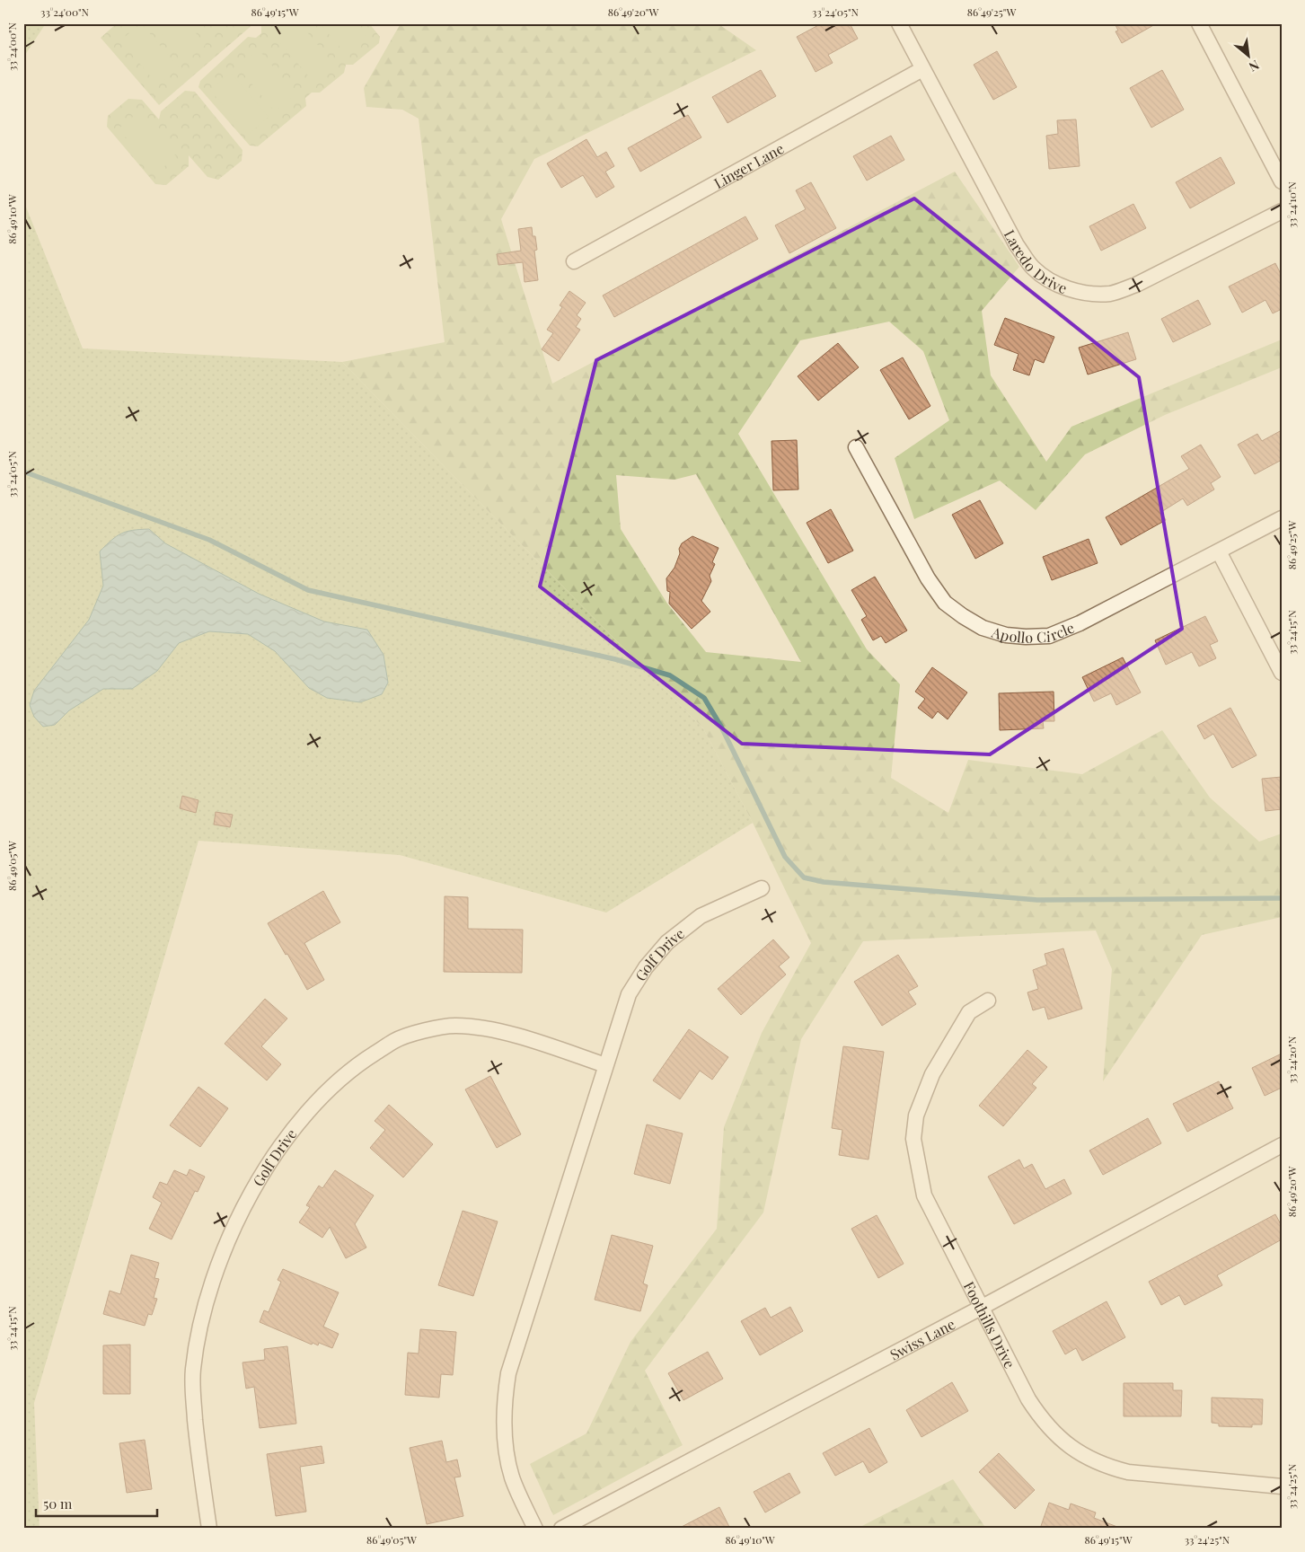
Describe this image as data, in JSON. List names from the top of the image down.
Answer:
{
  "streets": {
    "street": [
      "Linger Lane",
      "Laredo Drive",
      "Apollo Circle",
      "Golf Drive",
      "Foothills Drive",
      "Swiss Lane"
    ]
  },
  "crossings": [
    ["Linger Lane", "Laredo Drive"],
    ["Foothills Drive", "Swiss Lane"]
  ],
  "scale_bar": "50 m",
  "north": "bottom right",
  "coordinates": [
    "33°24'00\"N",
    "86°49'15\"W",
    "86°49'20\"W",
    "33°24'05\"N",
    "86°49'25\"W",
    "33°24'10\"N",
    "86°49'10\"W",
    "33°24'15\"N",
    "86°49'05\"W",
    "33°24'20\"N",
    "33°24'25\"N"
  ]
}
